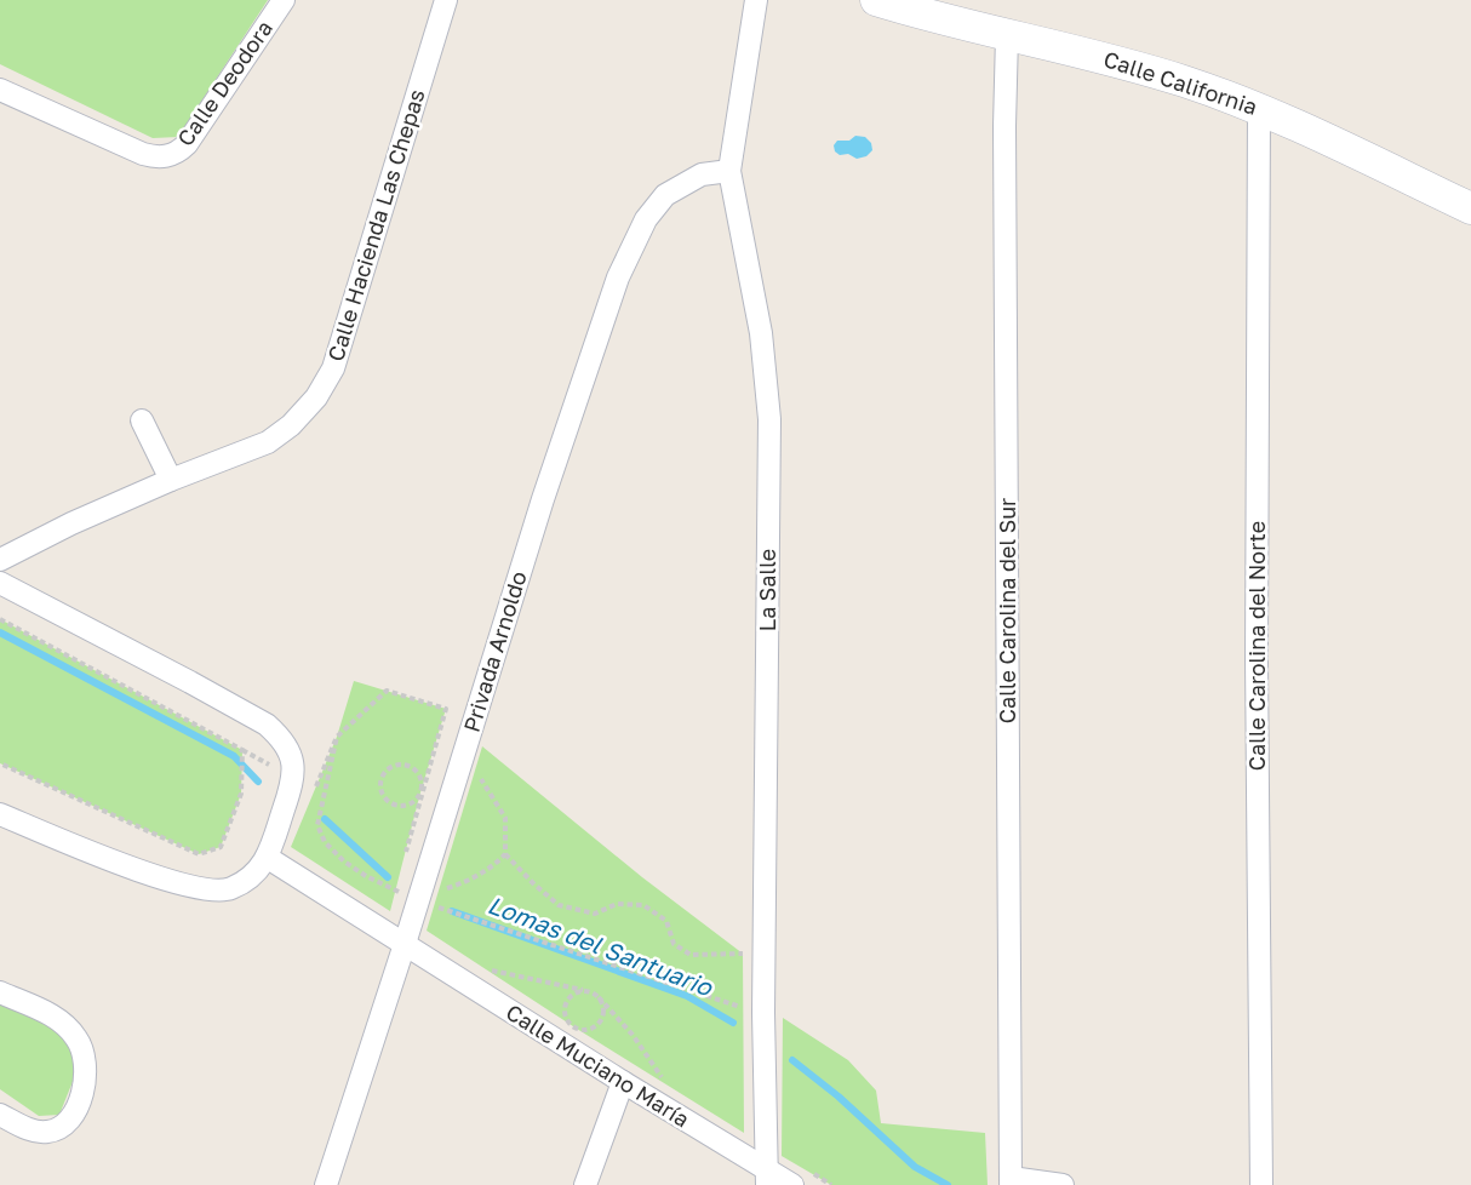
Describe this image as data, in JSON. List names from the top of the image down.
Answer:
{
  "streets": {
    "main road": ["Calle California"],
    "street": [
      "Calle Deodora",
      "Calle Hacienda Las Chepas",
      "La Salle",
      "Calle Carolina del Sur",
      "Calle Carolina del Norte",
      "Privada Arnoldo",
      "Calle Muciano María"
    ]
  },
  "crossings": [
    ["Calle California", "Calle Carolina del Sur"],
    ["Calle California", "Calle Carolina del Norte"],
    ["La Salle", "Privada Arnoldo"],
    ["La Salle", "Calle Muciano María"],
    ["Privada Arnoldo", "Calle Muciano María"]
  ],
  "water": ["Lomas del Santuario"]
}
